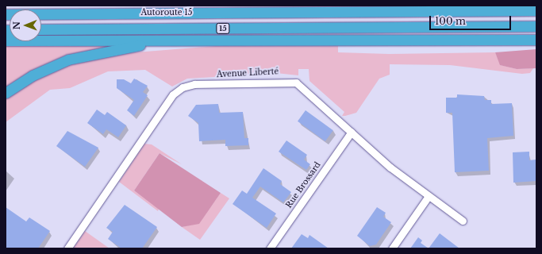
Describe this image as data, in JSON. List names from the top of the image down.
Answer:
{
  "streets": {
    "highway": ["Autoroute 15", "15"],
    "street": ["Avenue Liberté", "Rue Brossard"]
  },
  "crossings": [
    ["Avenue Liberté", "Rue Brossard"]
  ],
  "scale_bar": "100 m",
  "north": "left"
}
